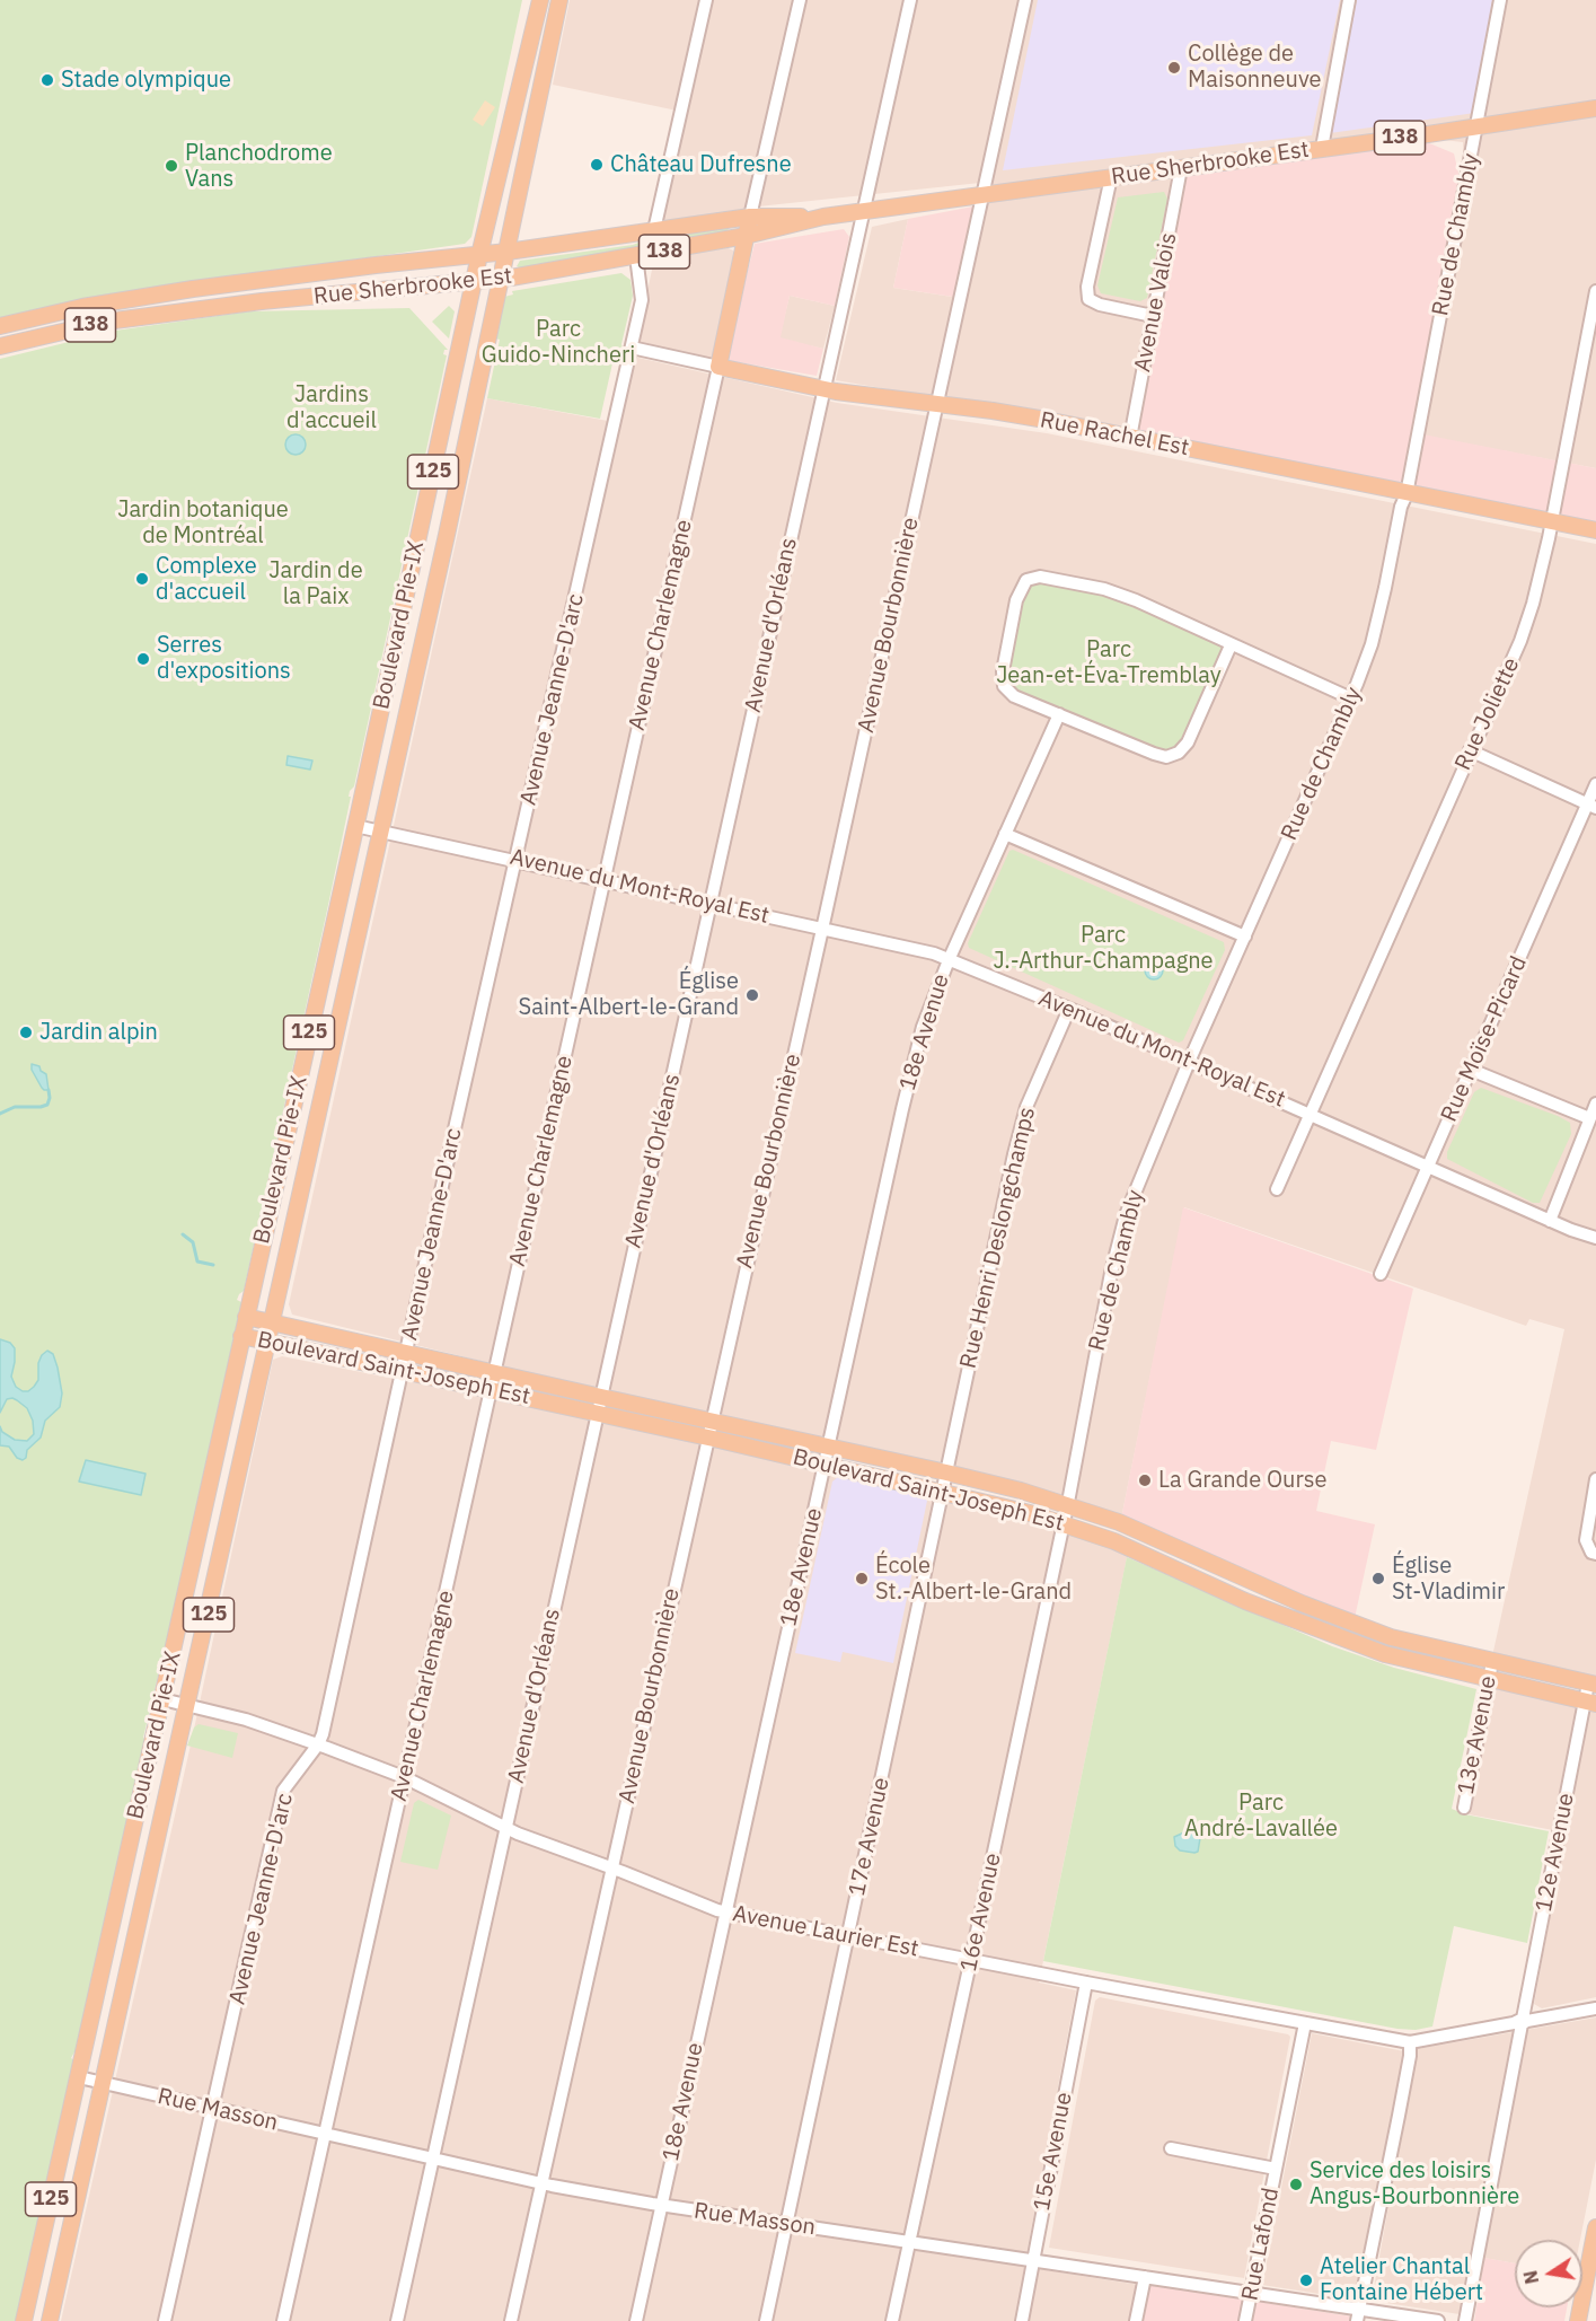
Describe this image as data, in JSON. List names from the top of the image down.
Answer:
{
  "streets": {
    "main road": [
      "138",
      "Rue Sherbrooke Est",
      "Rue Rachel Est",
      "125",
      "Boulevard Pie-IX",
      "Avenue Charlemagne",
      "Boulevard Saint-Joseph Est"
    ],
    "street": [
      "Rue de Chambly",
      "Avenue Valois",
      "Avenue d'Orléans",
      "Avenue Bourbonnière",
      "Avenue Jeanne-D'arc",
      "Rue Joliette",
      "Avenue du Mont-Royal Est",
      "18e Avenue",
      "Rue Moïse-Picard",
      "Rue Henri Deslongchamps",
      "13e Avenue",
      "17e Avenue",
      "12e Avenue",
      "16e Avenue",
      "Avenue Laurier Est",
      "Rue Masson",
      "15e Avenue",
      "Rue Lafond"
    ]
  },
  "crossings": [
    ["Rue Sherbrooke Est", "Rue de Chambly"],
    ["Rue Sherbrooke Est", "Avenue Valois"],
    ["Rue Sherbrooke Est", "Boulevard Pie-IX"],
    ["Rue Sherbrooke Est", "Avenue Charlemagne"],
    ["Rue Sherbrooke Est", "Avenue d'Orléans"],
    ["Rue Sherbrooke Est", "Avenue Bourbonnière"],
    ["Rue Sherbrooke Est", "Avenue Jeanne-D'arc"],
    ["Rue de Chambly", "Rue Rachel Est"],
    ["Rue de Chambly", "Avenue du Mont-Royal Est"],
    ["Rue de Chambly", "Boulevard Saint-Joseph Est"],
    ["Rue de Chambly", "16e Avenue"],
    ["Avenue Valois", "Rue Rachel Est"],
    ["Rue Rachel Est", "Avenue Charlemagne"],
    ["Rue Rachel Est", "Avenue d'Orléans"],
    ["Rue Rachel Est", "Avenue Bourbonnière"],
    ["Rue Rachel Est", "Avenue Jeanne-D'arc"],
    ["Rue Rachel Est", "Rue Joliette"],
    ["Boulevard Pie-IX", "Avenue du Mont-Royal Est"],
    ["Boulevard Pie-IX", "Boulevard Saint-Joseph Est"],
    ["Boulevard Pie-IX", "Avenue Laurier Est"],
    ["Boulevard Pie-IX", "Rue Masson"],
    ["Avenue Charlemagne", "Avenue du Mont-Royal Est"],
    ["Avenue Charlemagne", "Boulevard Saint-Joseph Est"],
    ["Avenue Charlemagne", "Avenue Laurier Est"],
    ["Avenue Charlemagne", "Rue Masson"],
    ["Avenue d'Orléans", "Avenue du Mont-Royal Est"],
    ["Avenue d'Orléans", "Boulevard Saint-Joseph Est"],
    ["Avenue d'Orléans", "Avenue Laurier Est"],
    ["Avenue d'Orléans", "Rue Masson"],
    ["Avenue Bourbonnière", "Avenue du Mont-Royal Est"],
    ["Avenue Bourbonnière", "Boulevard Saint-Joseph Est"],
    ["Avenue Bourbonnière", "Avenue Laurier Est"],
    ["Avenue Bourbonnière", "Rue Masson"],
    ["Avenue Jeanne-D'arc", "Avenue du Mont-Royal Est"],
    ["Avenue Jeanne-D'arc", "Boulevard Saint-Joseph Est"],
    ["Avenue Jeanne-D'arc", "Avenue Laurier Est"],
    ["Avenue Jeanne-D'arc", "Rue Masson"],
    ["Rue Joliette", "Avenue du Mont-Royal Est"],
    ["Avenue du Mont-Royal Est", "18e Avenue"],
    ["Avenue du Mont-Royal Est", "Rue Moïse-Picard"],
    ["Avenue du Mont-Royal Est", "Rue Henri Deslongchamps"],
    ["18e Avenue", "Boulevard Saint-Joseph Est"],
    ["18e Avenue", "Avenue Laurier Est"],
    ["18e Avenue", "Rue Masson"],
    ["Rue Henri Deslongchamps", "Boulevard Saint-Joseph Est"],
    ["Rue Henri Deslongchamps", "17e Avenue"],
    ["Boulevard Saint-Joseph Est", "13e Avenue"],
    ["Boulevard Saint-Joseph Est", "17e Avenue"],
    ["Boulevard Saint-Joseph Est", "12e Avenue"],
    ["Boulevard Saint-Joseph Est", "16e Avenue"],
    ["17e Avenue", "Avenue Laurier Est"],
    ["17e Avenue", "Rue Masson"],
    ["12e Avenue", "Avenue Laurier Est"],
    ["16e Avenue", "Avenue Laurier Est"],
    ["16e Avenue", "Rue Masson"],
    ["Avenue Laurier Est", "15e Avenue"],
    ["Avenue Laurier Est", "Rue Lafond"],
    ["Rue Masson", "15e Avenue"],
    ["Rue Masson", "Rue Lafond"]
  ],
  "parks": [
    "Parc Guido-Nincheri",
    "Jardins d'accueil",
    "Jardin botanique de Montréal",
    "Jardin de la Paix",
    "Parc Jean-et-Éva-Tremblay",
    "Parc J.-Arthur-Champagne",
    "Parc André-Lavallée"
  ],
  "places": [
    "Collège de Maisonneuve",
    "Stade olympique",
    "Château Dufresne",
    "Planchodrome Vans",
    "Complexe d'accueil",
    "Serres d'expositions",
    "Église Saint-Albert-le-Grand",
    "Jardin alpin",
    "La Grande Ourse",
    "École St.-Albert-le-Grand",
    "Église St-Vladimir",
    "Service des loisirs Angus-Bourbonnière",
    "Atelier Chantal Fontaine Hébert"
  ],
  "north": "left"
}
